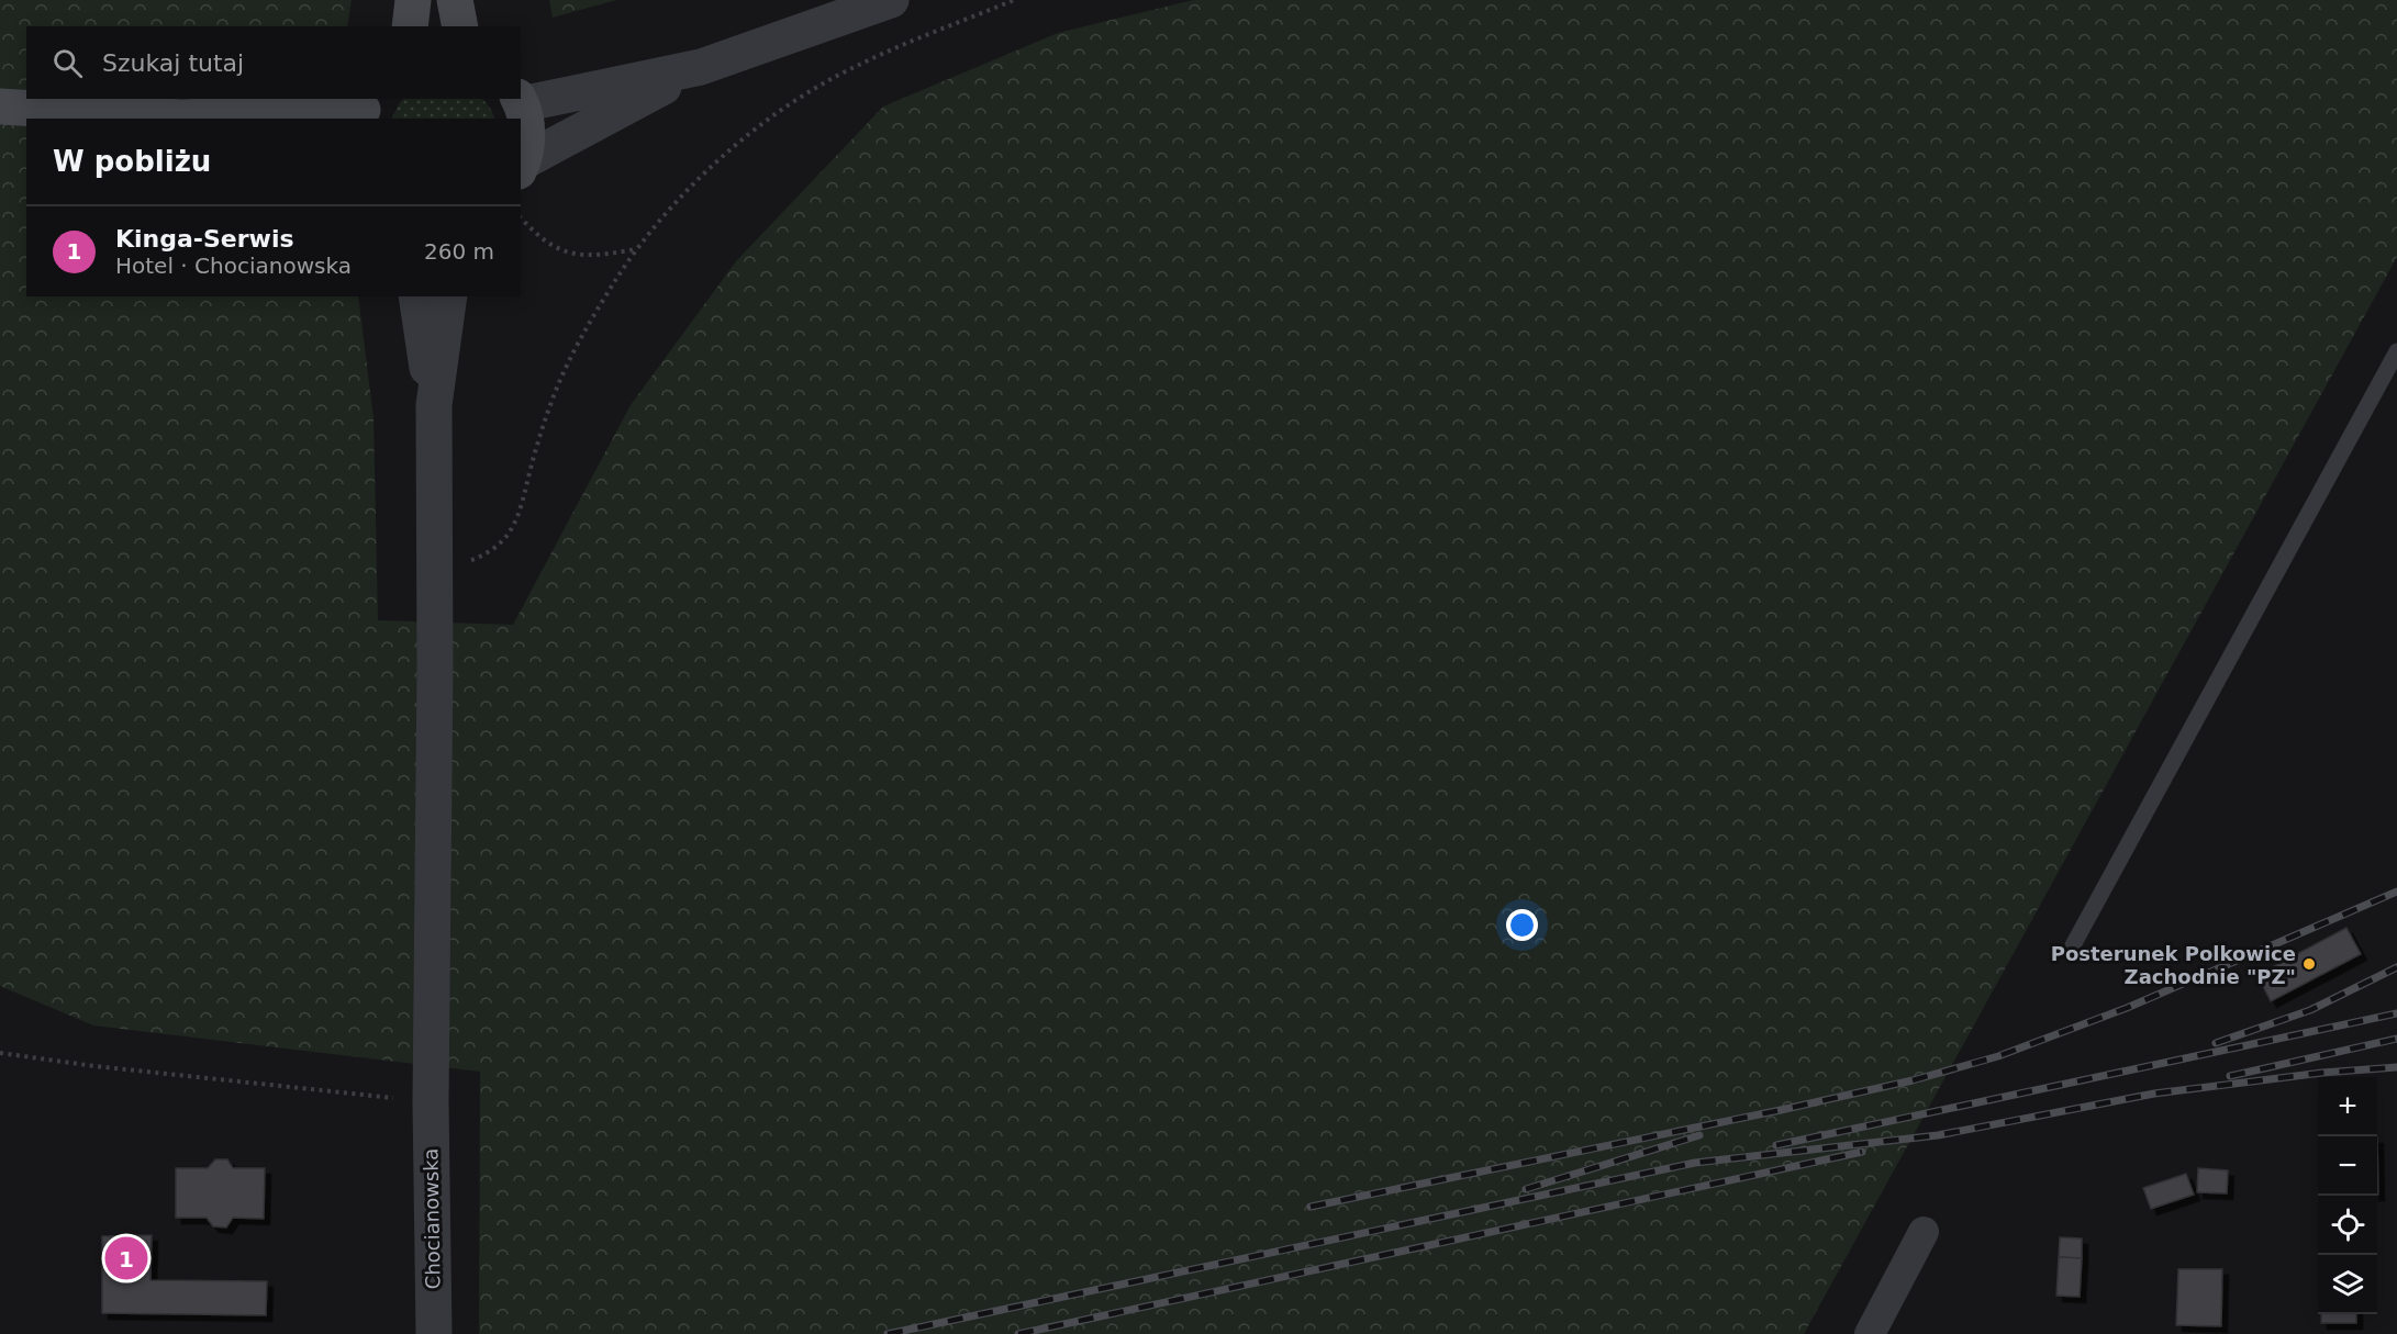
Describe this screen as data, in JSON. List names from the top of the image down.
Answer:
{
  "streets": {
    "street": ["Chocianowska"]
  },
  "places": ["Posterunek Polkowice Zachodnie \"PZ\""],
  "page": {
    "search": "Szukaj tutaj",
    "heading": "W pobliżu",
    "list": [
      {
        "mark": "1",
        "name": "Kinga-Serwis",
        "note": "Hotel · Chocianowska",
        "value": "260 m"
      }
    ],
    "map_buttons": ["+", "−"],
    "pins": "1"
  }
}
